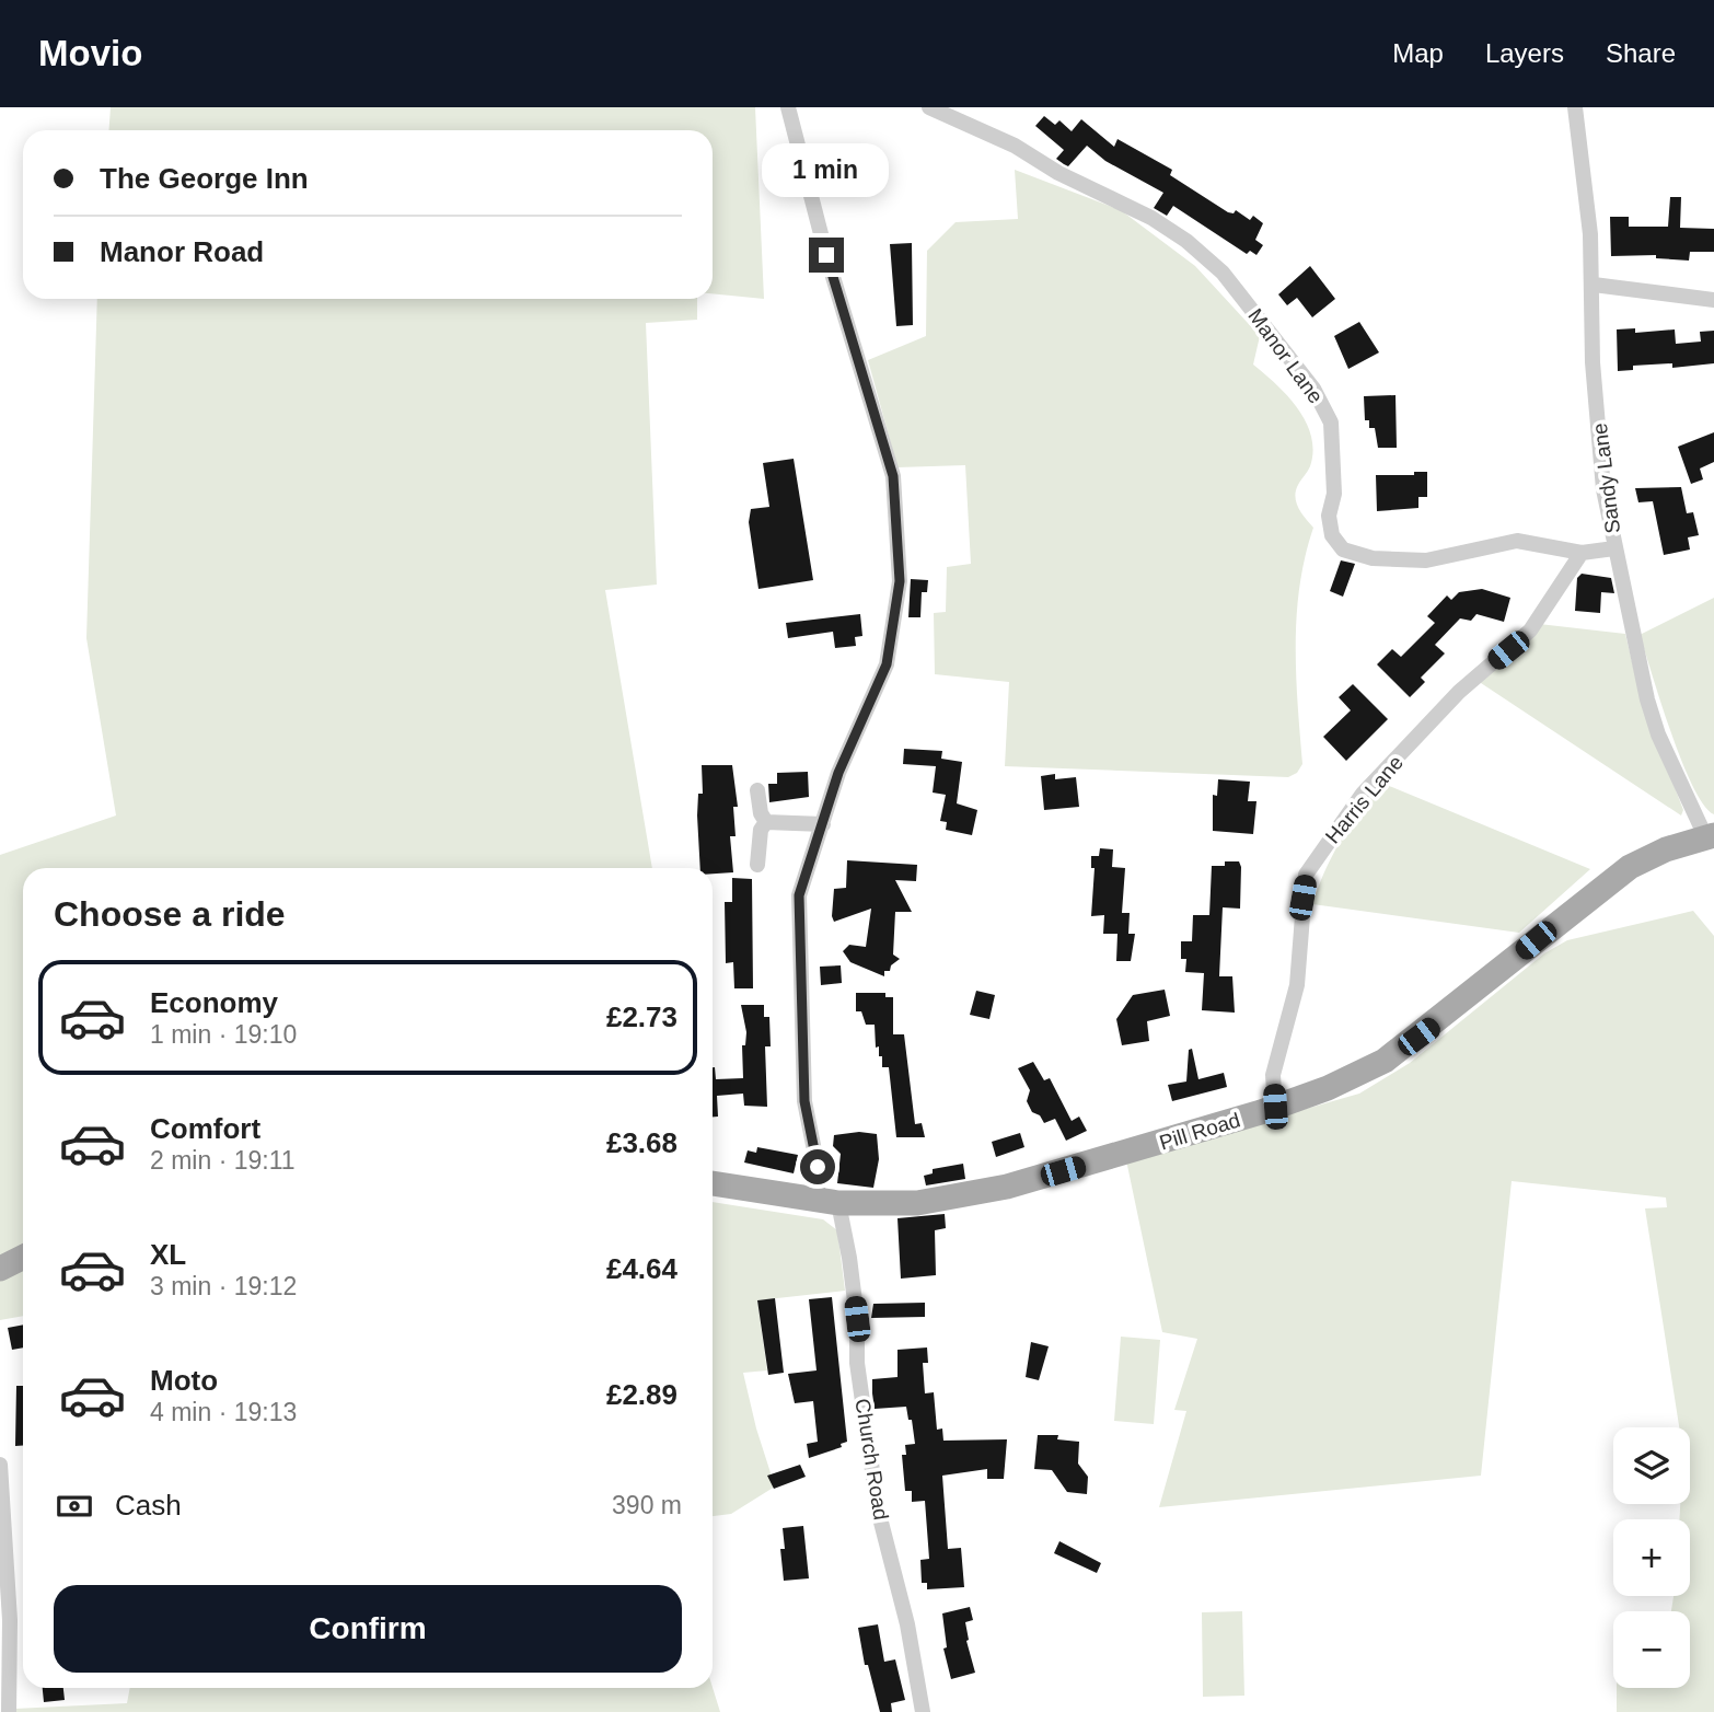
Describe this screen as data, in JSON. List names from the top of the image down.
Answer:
{
  "streets": {
    "main road": ["Pill Road"],
    "street": [
      "Manor Lane",
      "Sandy Lane",
      "Harris Lane",
      "Church Road"
    ]
  },
  "crossings": [
    ["Manor Lane", "Sandy Lane"],
    ["Manor Lane", "Harris Lane"],
    ["Sandy Lane", "Pill Road"],
    ["Harris Lane", "Pill Road"],
    ["Pill Road", "Church Road"]
  ],
  "page": {
    "header": "Movio",
    "nav": ["Map", "Layers", "Share"],
    "banner": ["The George Inn", "Manor Road"],
    "bubble": "1 min",
    "heading": "Choose a ride",
    "list": [
      {
        "name": "Economy",
        "note": "1 min · 19:10",
        "value": "£2.73"
      },
      {
        "name": "Comfort",
        "note": "2 min · 19:11",
        "value": "£3.68"
      },
      {
        "name": "XL",
        "note": "3 min · 19:12",
        "value": "£4.64"
      },
      {
        "name": "Moto",
        "note": "4 min · 19:13",
        "value": "£2.89"
      }
    ],
    "map_buttons": ["+", "−"],
    "pay": ["Cash", "390 m"],
    "buttons": "Confirm"
  }
}
